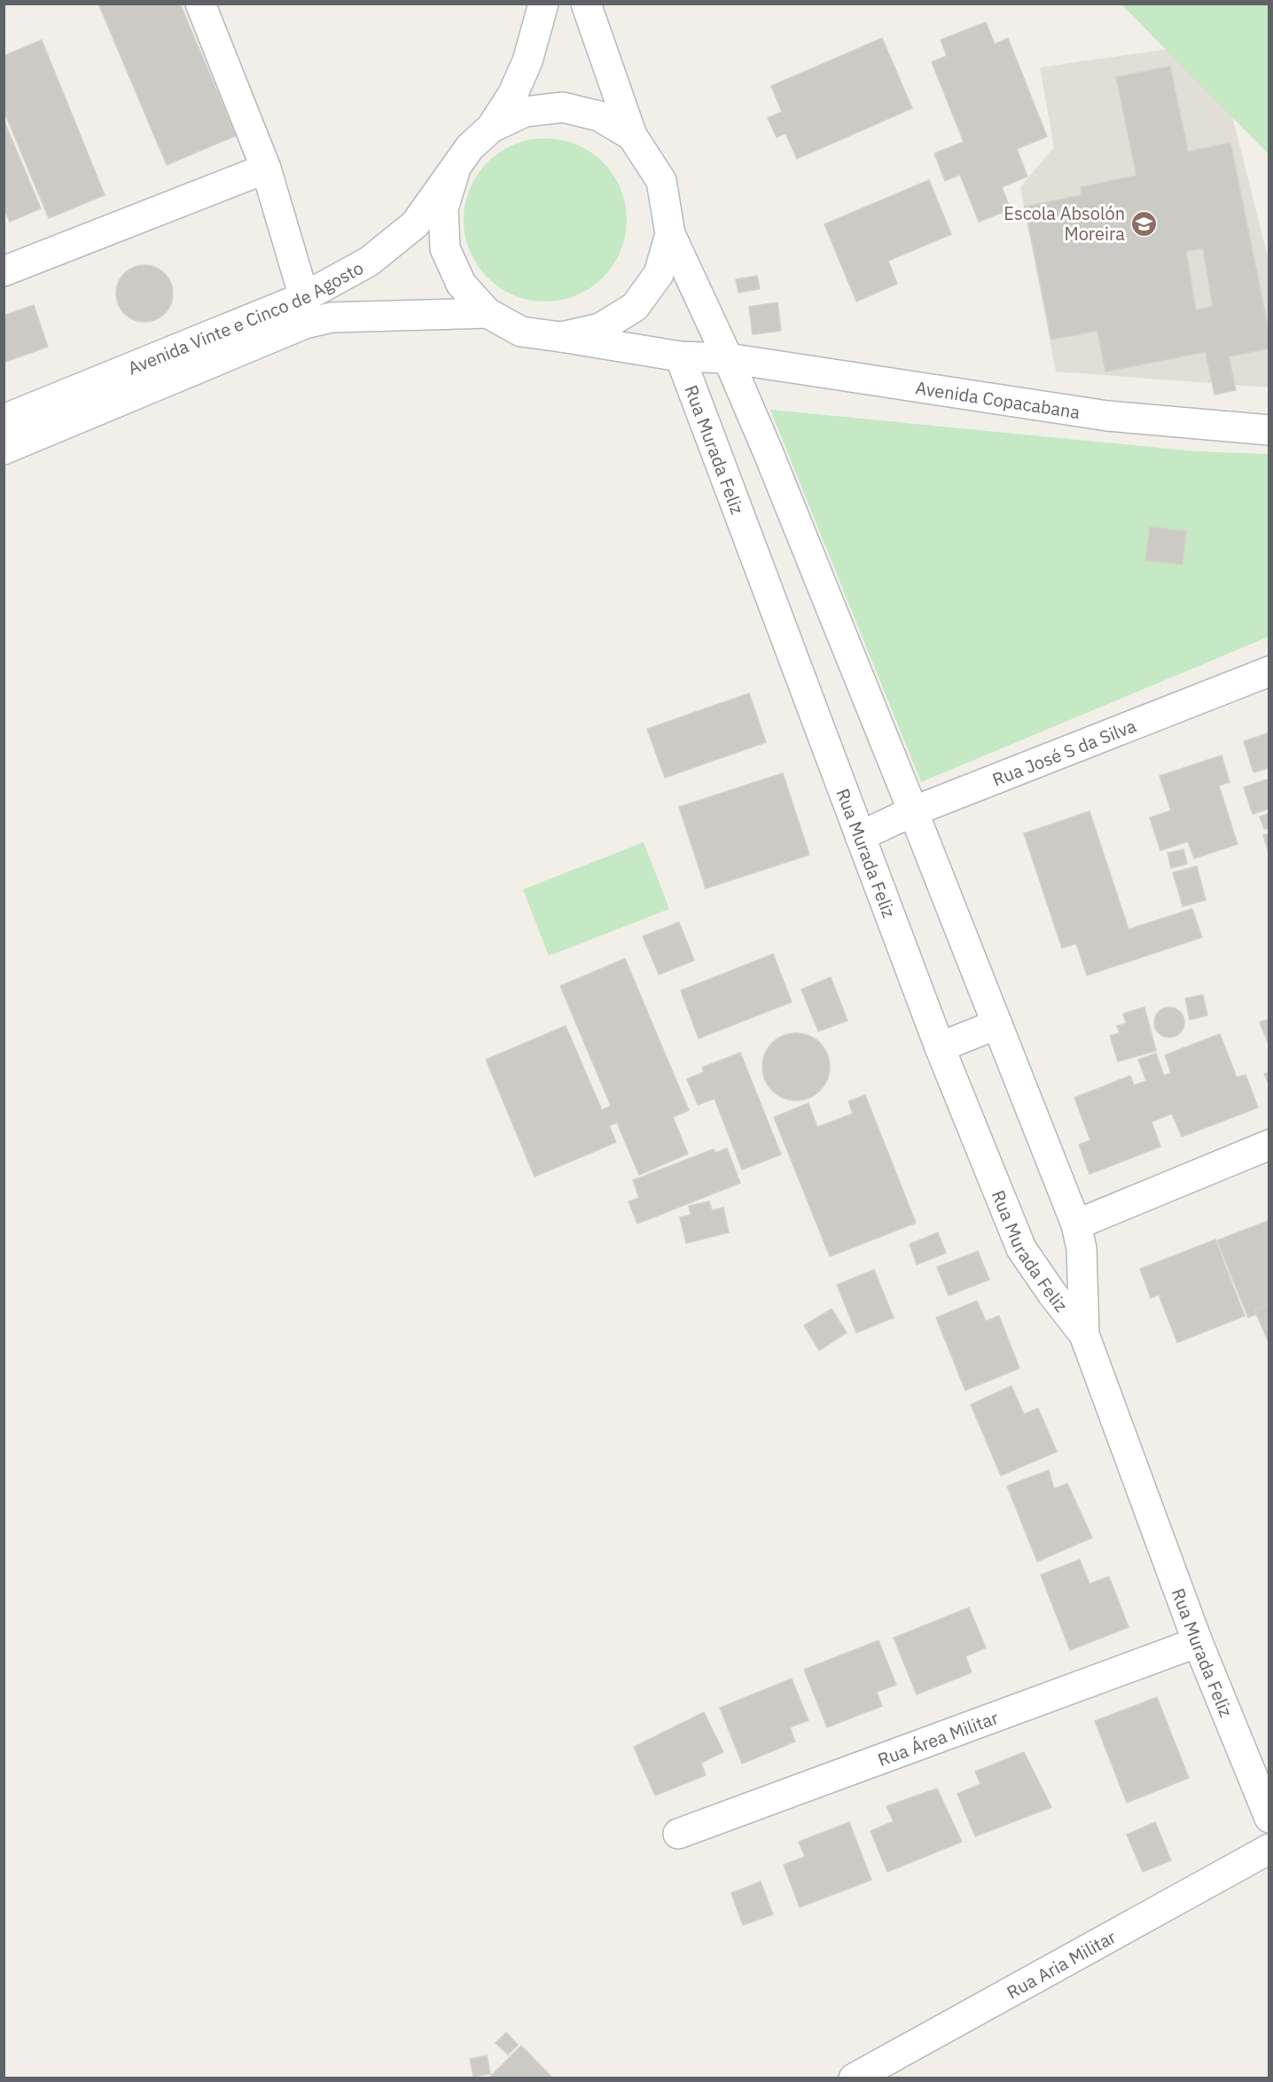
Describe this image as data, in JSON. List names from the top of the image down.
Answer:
{
  "streets": {
    "street": [
      "Avenida Vinte e Cinco de Agosto",
      "Avenida Copacabana",
      "Rua Murada Feliz",
      "Rua José S da Silva",
      "Rua Área Militar",
      "Rua Aria Militar"
    ]
  },
  "crossings": [
    ["Avenida Vinte e Cinco de Agosto", "Rua Murada Feliz"],
    ["Avenida Copacabana", "Rua Murada Feliz"],
    ["Rua Murada Feliz", "Rua José S da Silva"],
    ["Rua Murada Feliz", "Rua Área Militar"]
  ],
  "places": {
    "school or university": ["Escola Absolón Moreira"]
  }
}
